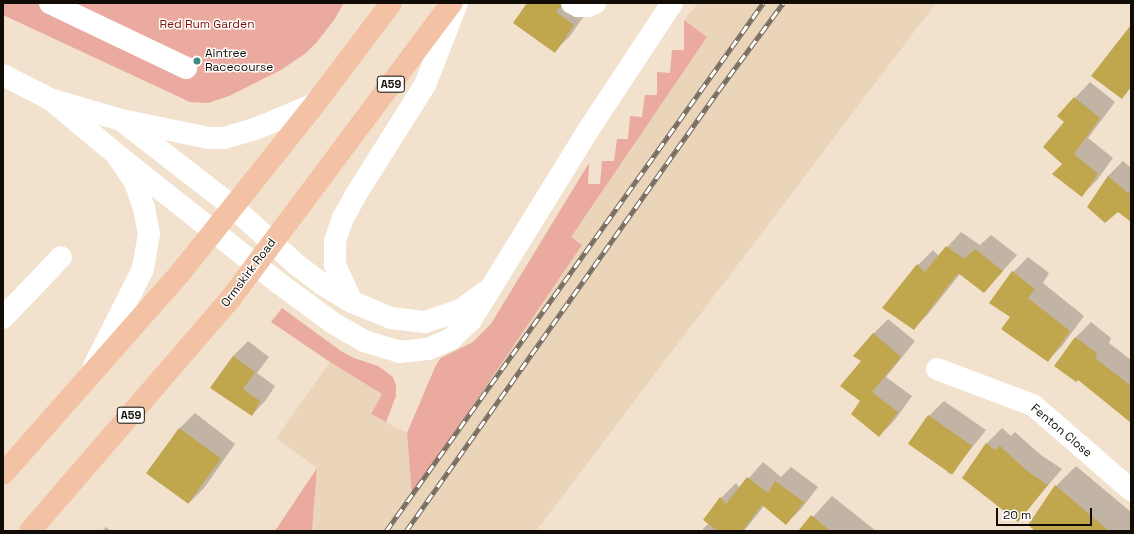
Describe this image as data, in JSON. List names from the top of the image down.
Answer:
{
  "streets": {
    "highway": ["A59", "Ormskirk Road"],
    "street": ["Fenton Close"]
  },
  "parks": ["Red Rum Garden"],
  "places": ["Aintree Racecourse"],
  "scale_bar": "20 m"
}
